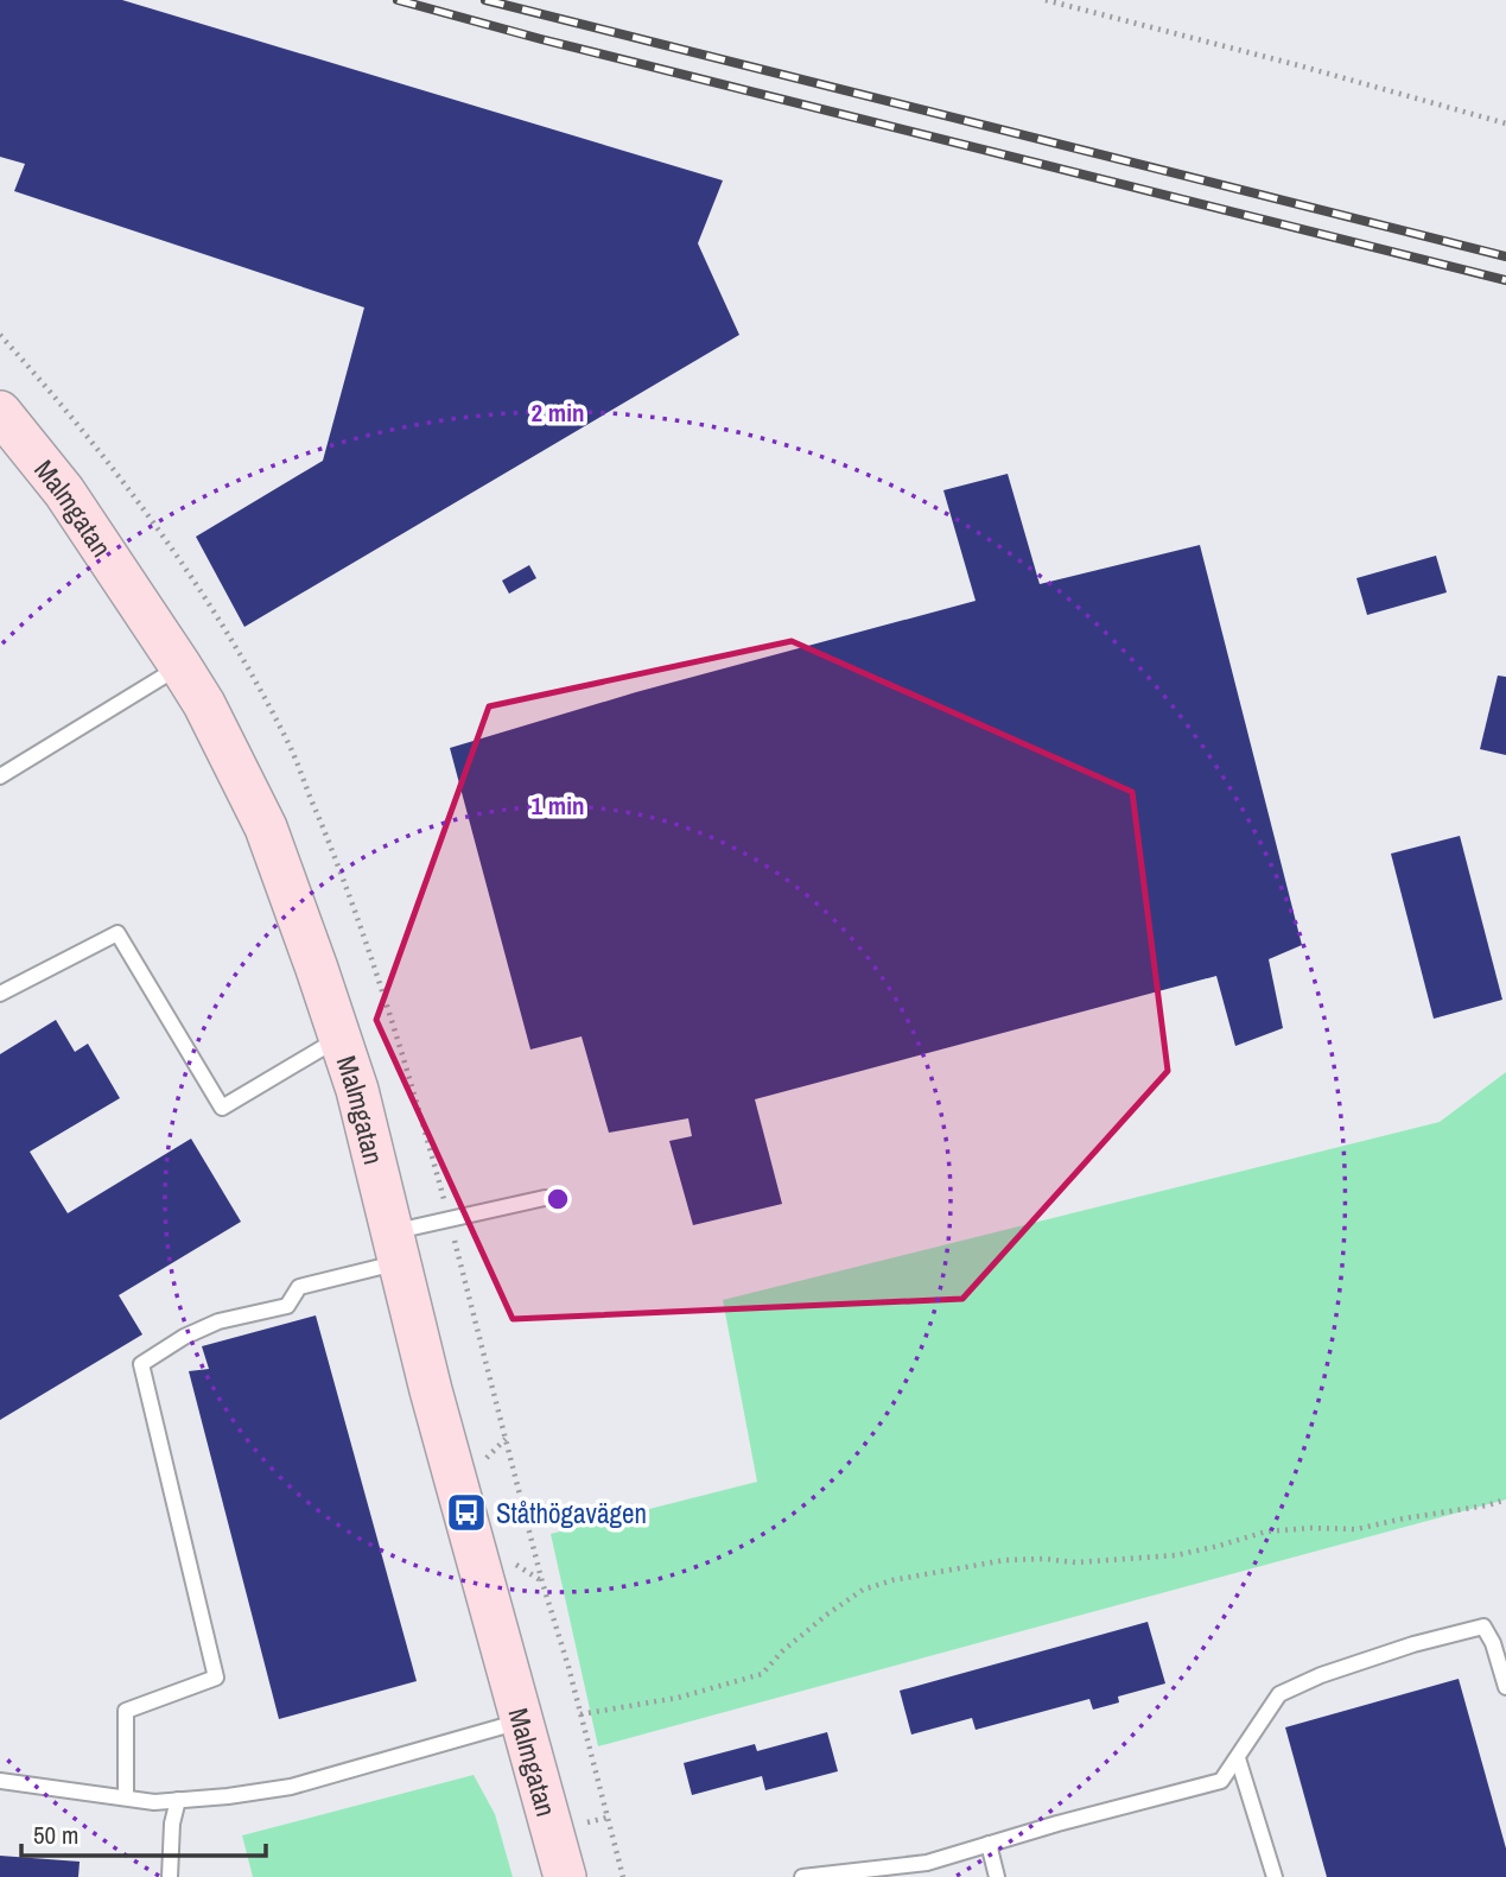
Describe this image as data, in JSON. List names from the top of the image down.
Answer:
{
  "streets": {
    "street": ["Malmgatan"]
  },
  "places": {
    "bus stop": ["Ståthögavägen"]
  },
  "scale_bar": "50 m",
  "rings": ["2 min", "1 min"]
}
